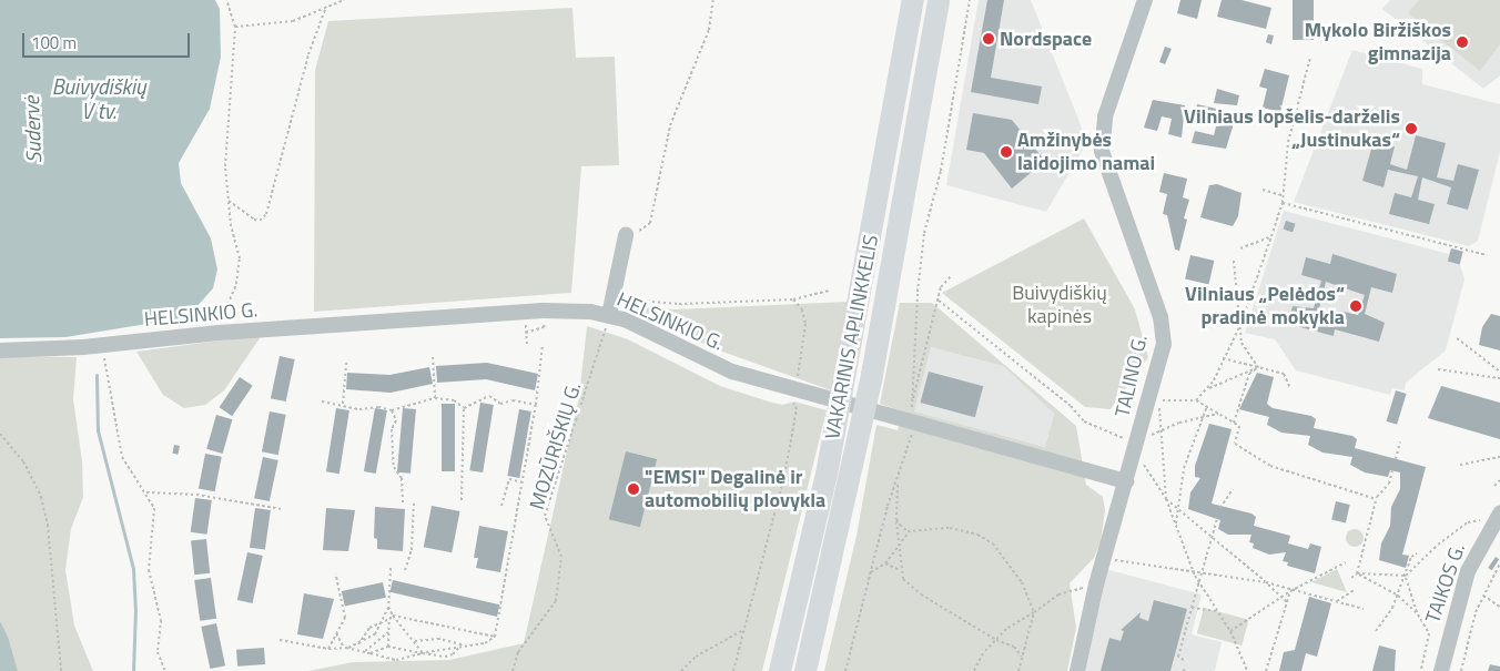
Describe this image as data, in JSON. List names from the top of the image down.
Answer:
{
  "streets": {
    "highway": ["VAKARINIS APLINKKELIS"],
    "street": ["HELSINKIO G.", "TALINO G.", "TAIKOS G."],
    "path": ["MOZŪRIŠKIŲ G."]
  },
  "crossings": [
    ["HELSINKIO G.", "TALINO G."],
    ["HELSINKIO G.", "MOZŪRIŠKIŲ G."]
  ],
  "water": ["Buivydiškių V tv.", "Sudervė"],
  "parks": ["Buivydiškių kapinės"],
  "places": [
    "Nordspace",
    "Mykolo Biržiškos gimnazija",
    "Vilniaus lopšelis-darželis „Justinukas“",
    "Amžinybės laidojimo namai",
    "Vilniaus „Pelėdos“ pradinė mokykla",
    "\"EMSI\" Degalinė ir automobilių plovykla"
  ],
  "scale_bar": "100 m"
}
